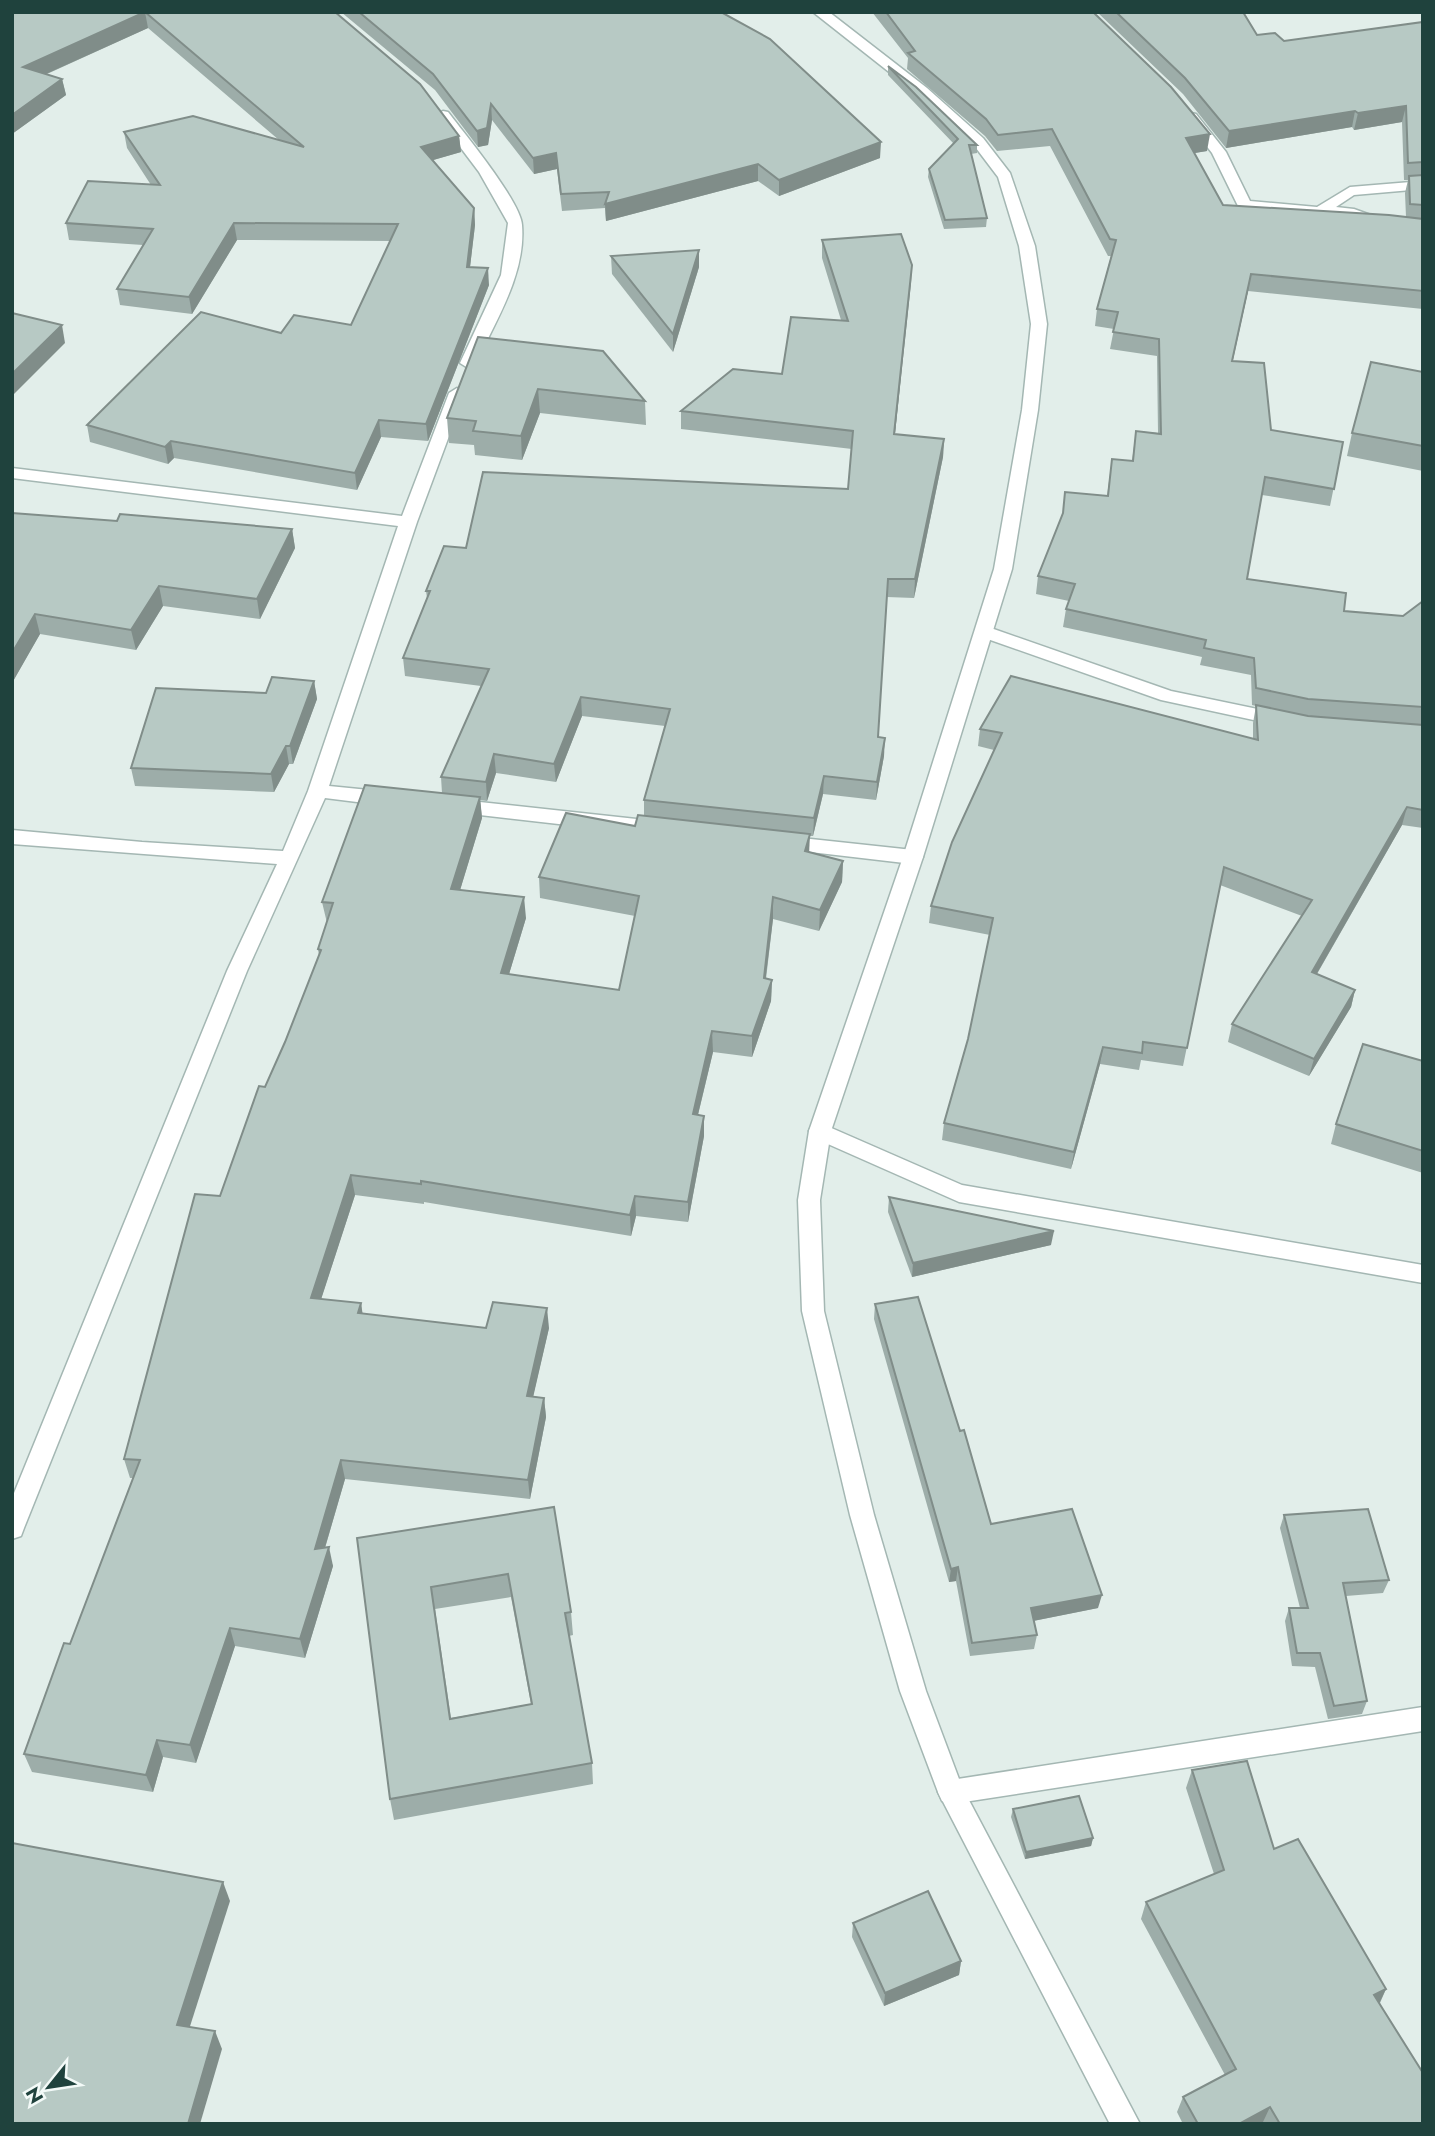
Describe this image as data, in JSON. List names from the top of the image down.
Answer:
{
  "north": "bottom left"
}
